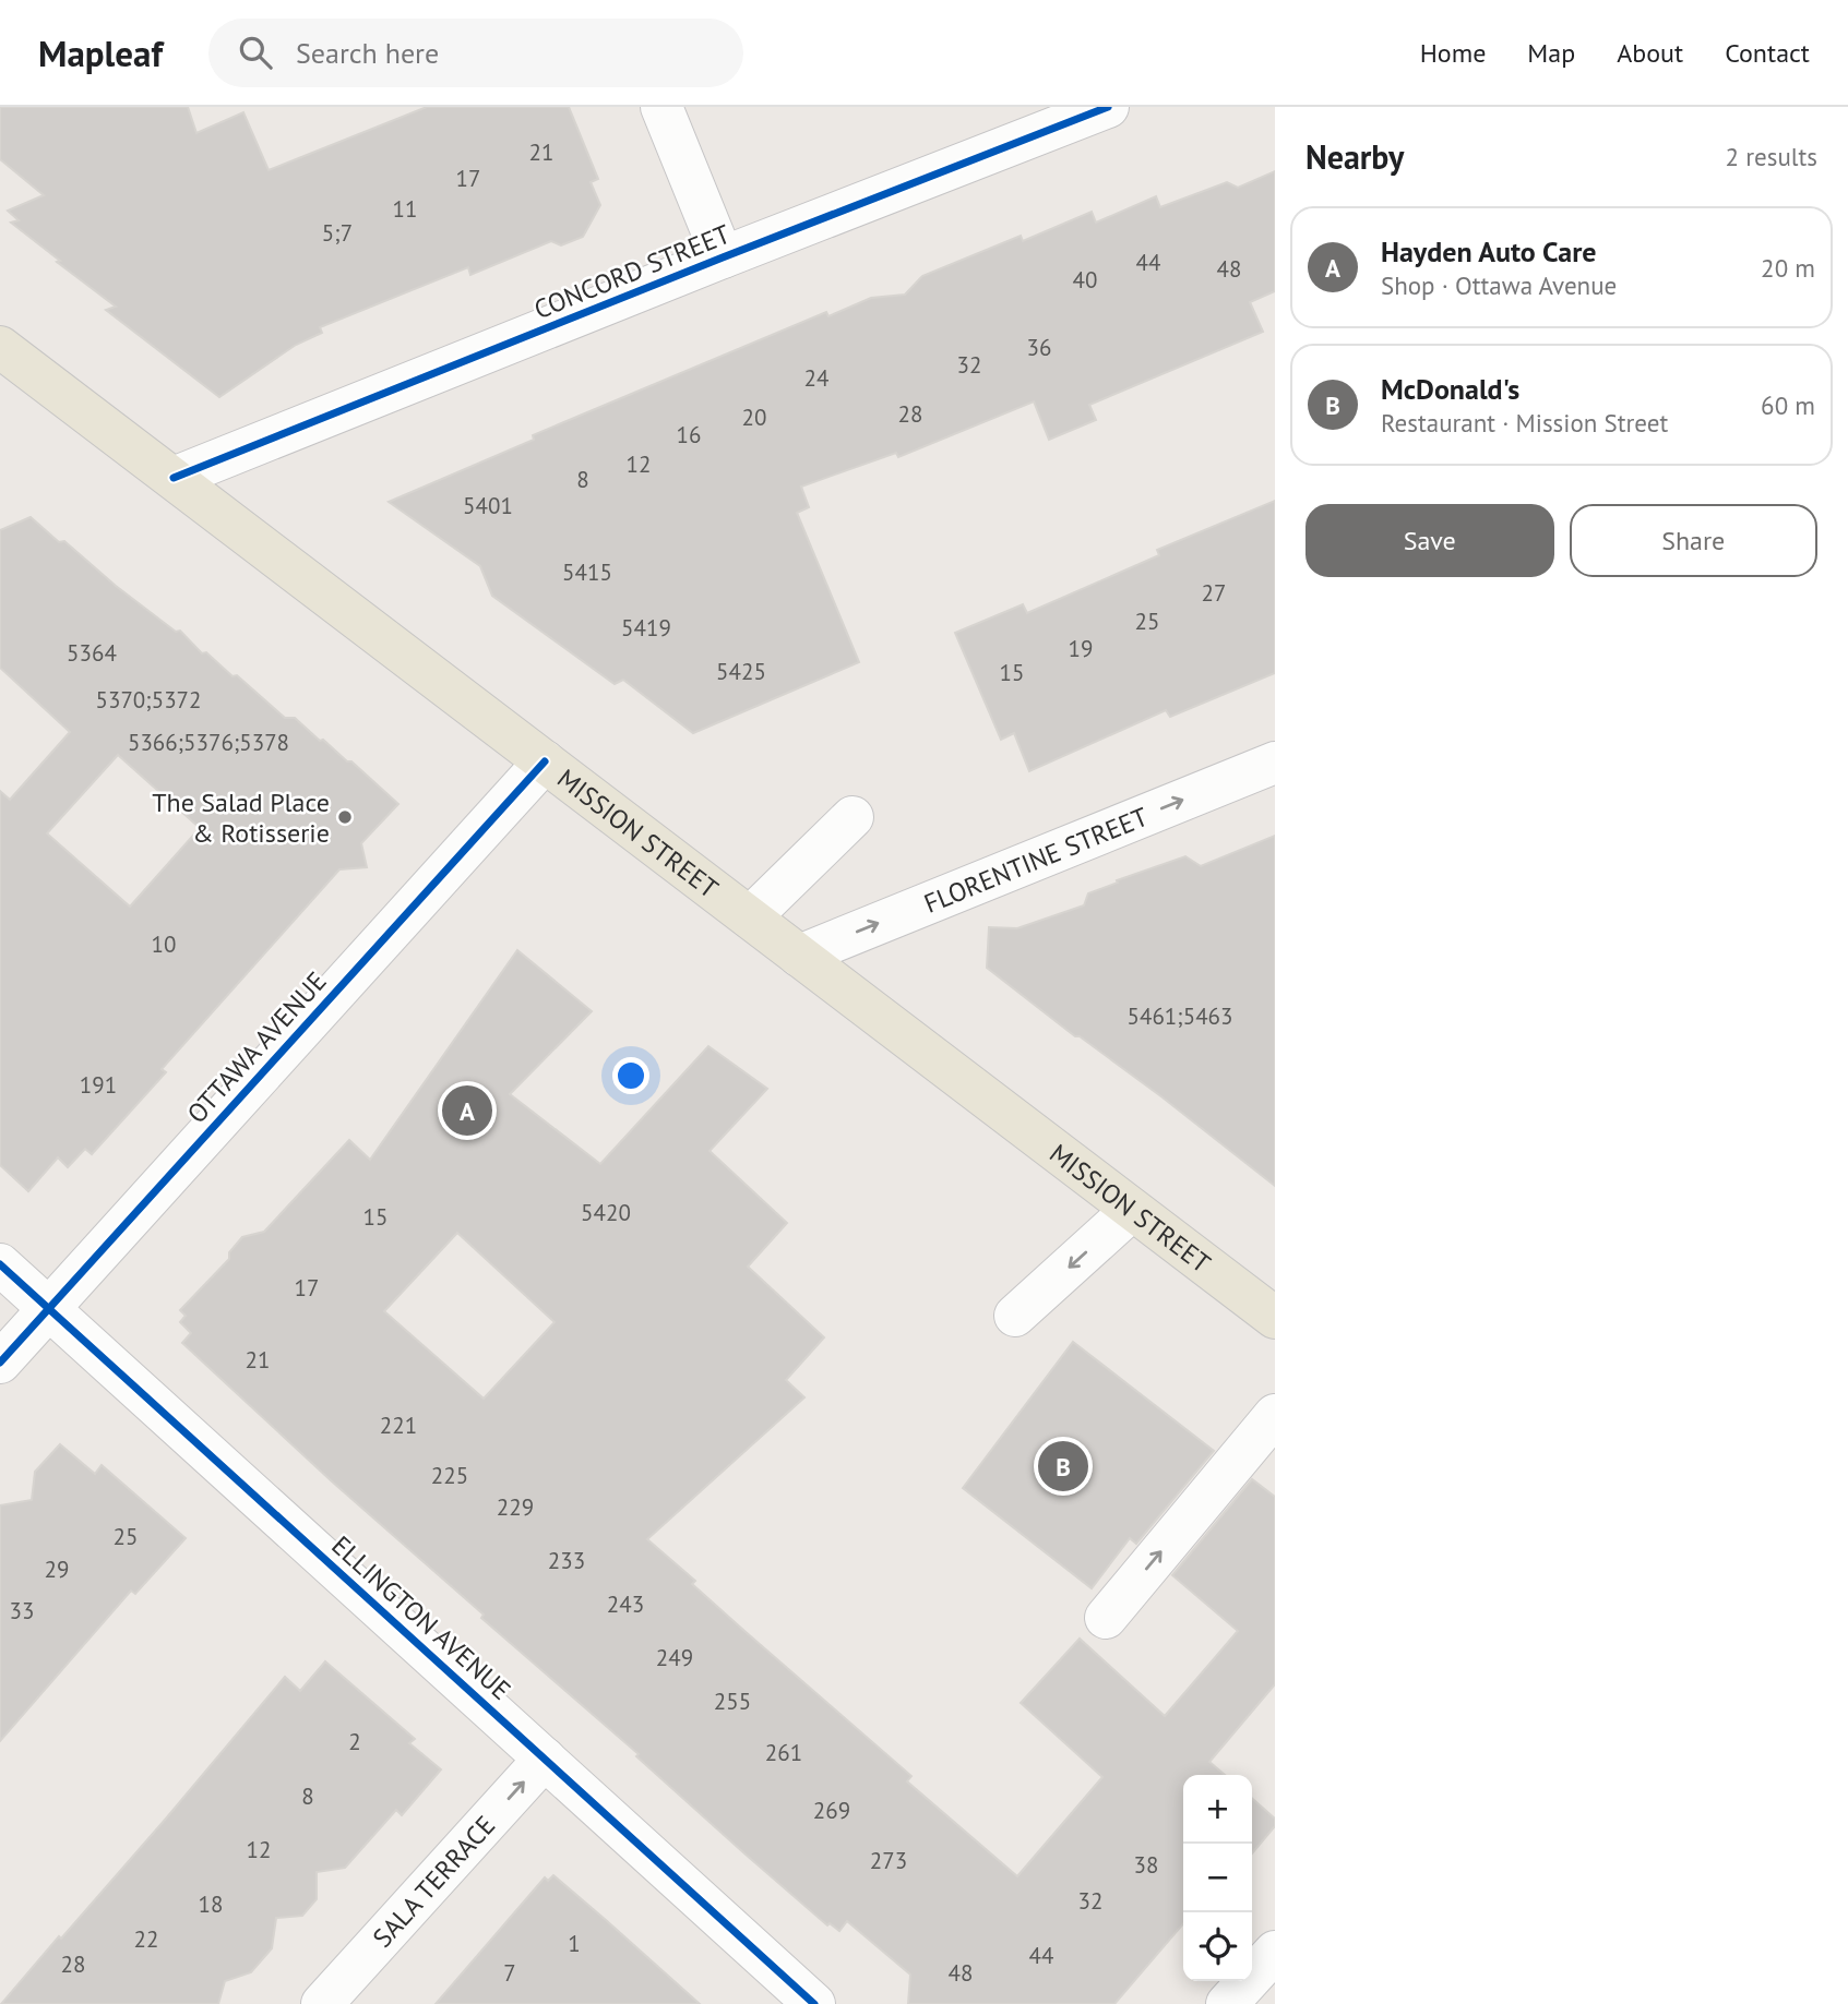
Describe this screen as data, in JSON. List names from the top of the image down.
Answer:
{
  "streets": {
    "main road": ["MISSION STREET"],
    "street": [
      "CONCORD STREET",
      "FLORENTINE STREET",
      "OTTAWA AVENUE",
      "ELLINGTON AVENUE",
      "SALA TERRACE"
    ]
  },
  "crossings": [
    ["CONCORD STREET", "MISSION STREET"],
    ["MISSION STREET", "FLORENTINE STREET"],
    ["MISSION STREET", "OTTAWA AVENUE"],
    ["OTTAWA AVENUE", "ELLINGTON AVENUE"],
    ["ELLINGTON AVENUE", "SALA TERRACE"]
  ],
  "one_way": ["SALA TERRACE"],
  "places": ["The Salad Place & Rotisserie"],
  "house_numbers": [
    "21",
    "17",
    "11",
    "5;7",
    "44",
    "48",
    "40",
    "36",
    "32",
    "24",
    "28",
    "20",
    "16",
    "12",
    "8",
    "5401",
    "5415",
    "27",
    "25",
    "5419",
    "19",
    "5364",
    "5425",
    "15",
    "5370;5372",
    "5366;5376;5378",
    "10",
    "5461;5463",
    "191",
    "5420",
    "15",
    "17",
    "21",
    "221",
    "225",
    "229",
    "25",
    "233",
    "29",
    "243",
    "33",
    "249",
    "255",
    "2",
    "261",
    "8",
    "269",
    "12",
    "273",
    "38",
    "32",
    "18",
    "22",
    "1",
    "44",
    "28",
    "7",
    "48"
  ],
  "page": {
    "header": "Mapleaf",
    "search": "Search here",
    "nav": [
      "Home",
      "Map",
      "About",
      "Contact"
    ],
    "heading": ["Nearby", "2 results"],
    "list": [
      {
        "mark": "A",
        "name": "Hayden Auto Care",
        "note": "Shop · Ottawa Avenue",
        "value": "20 m"
      },
      {
        "mark": "B",
        "name": "McDonald's",
        "note": "Restaurant · Mission Street",
        "value": "60 m"
      }
    ],
    "buttons": ["Save", "Share"],
    "pins": ["A", "B"],
    "map_buttons": ["+", "−"]
  }
}
